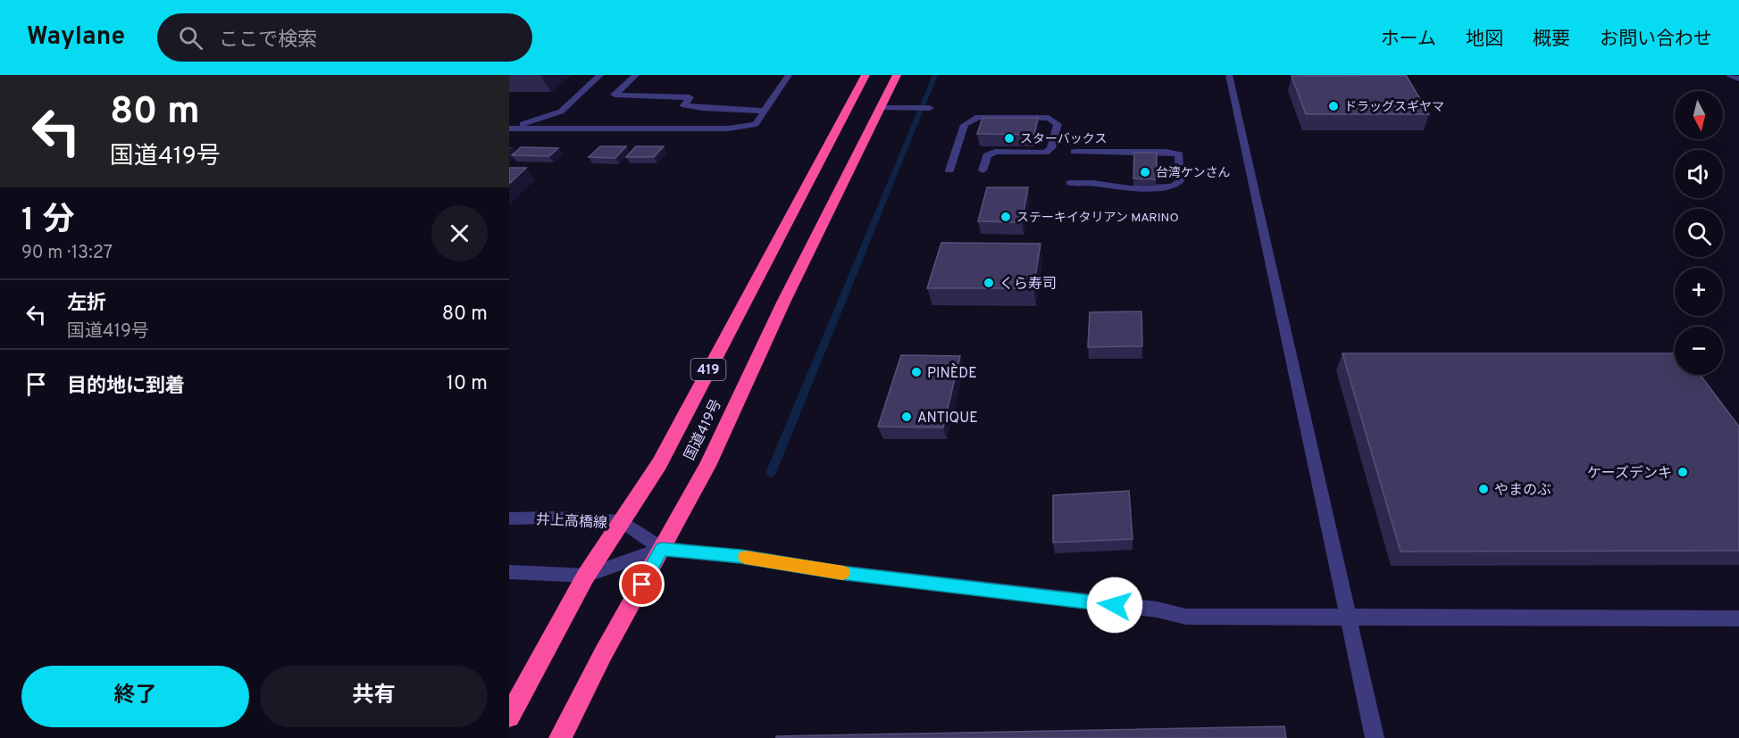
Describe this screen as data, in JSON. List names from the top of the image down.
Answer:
{
  "streets": {
    "highway": ["419", "国道419号"],
    "street": ["井上高橋線"]
  },
  "crossings": [
    ["国道419号", "井上高橋線"]
  ],
  "places": [
    "ドラッグスギヤマ",
    "スターバックス",
    "台湾ケンさん",
    "ステーキイタリアン MARINO",
    "くら寿司",
    "PINÈDE",
    "ANTIQUE",
    "ケーズデンキ",
    "やまのぶ"
  ],
  "north": "bottom",
  "page": {
    "header": "Waylane",
    "search": "ここで検索",
    "nav": [
      "ホーム",
      "地図",
      "概要",
      "お問い合わせ"
    ],
    "turn": ["80 m", "国道419号"],
    "map_buttons": ["+", "−"],
    "heading": ["1 分", "90 m · 13:27"],
    "list": [
      {
        "name": "左折",
        "note": "国道419号",
        "value": "80 m"
      },
      {
        "name": "目的地に到着",
        "value": "10 m"
      }
    ],
    "buttons": ["終了", "共有"]
  }
}
